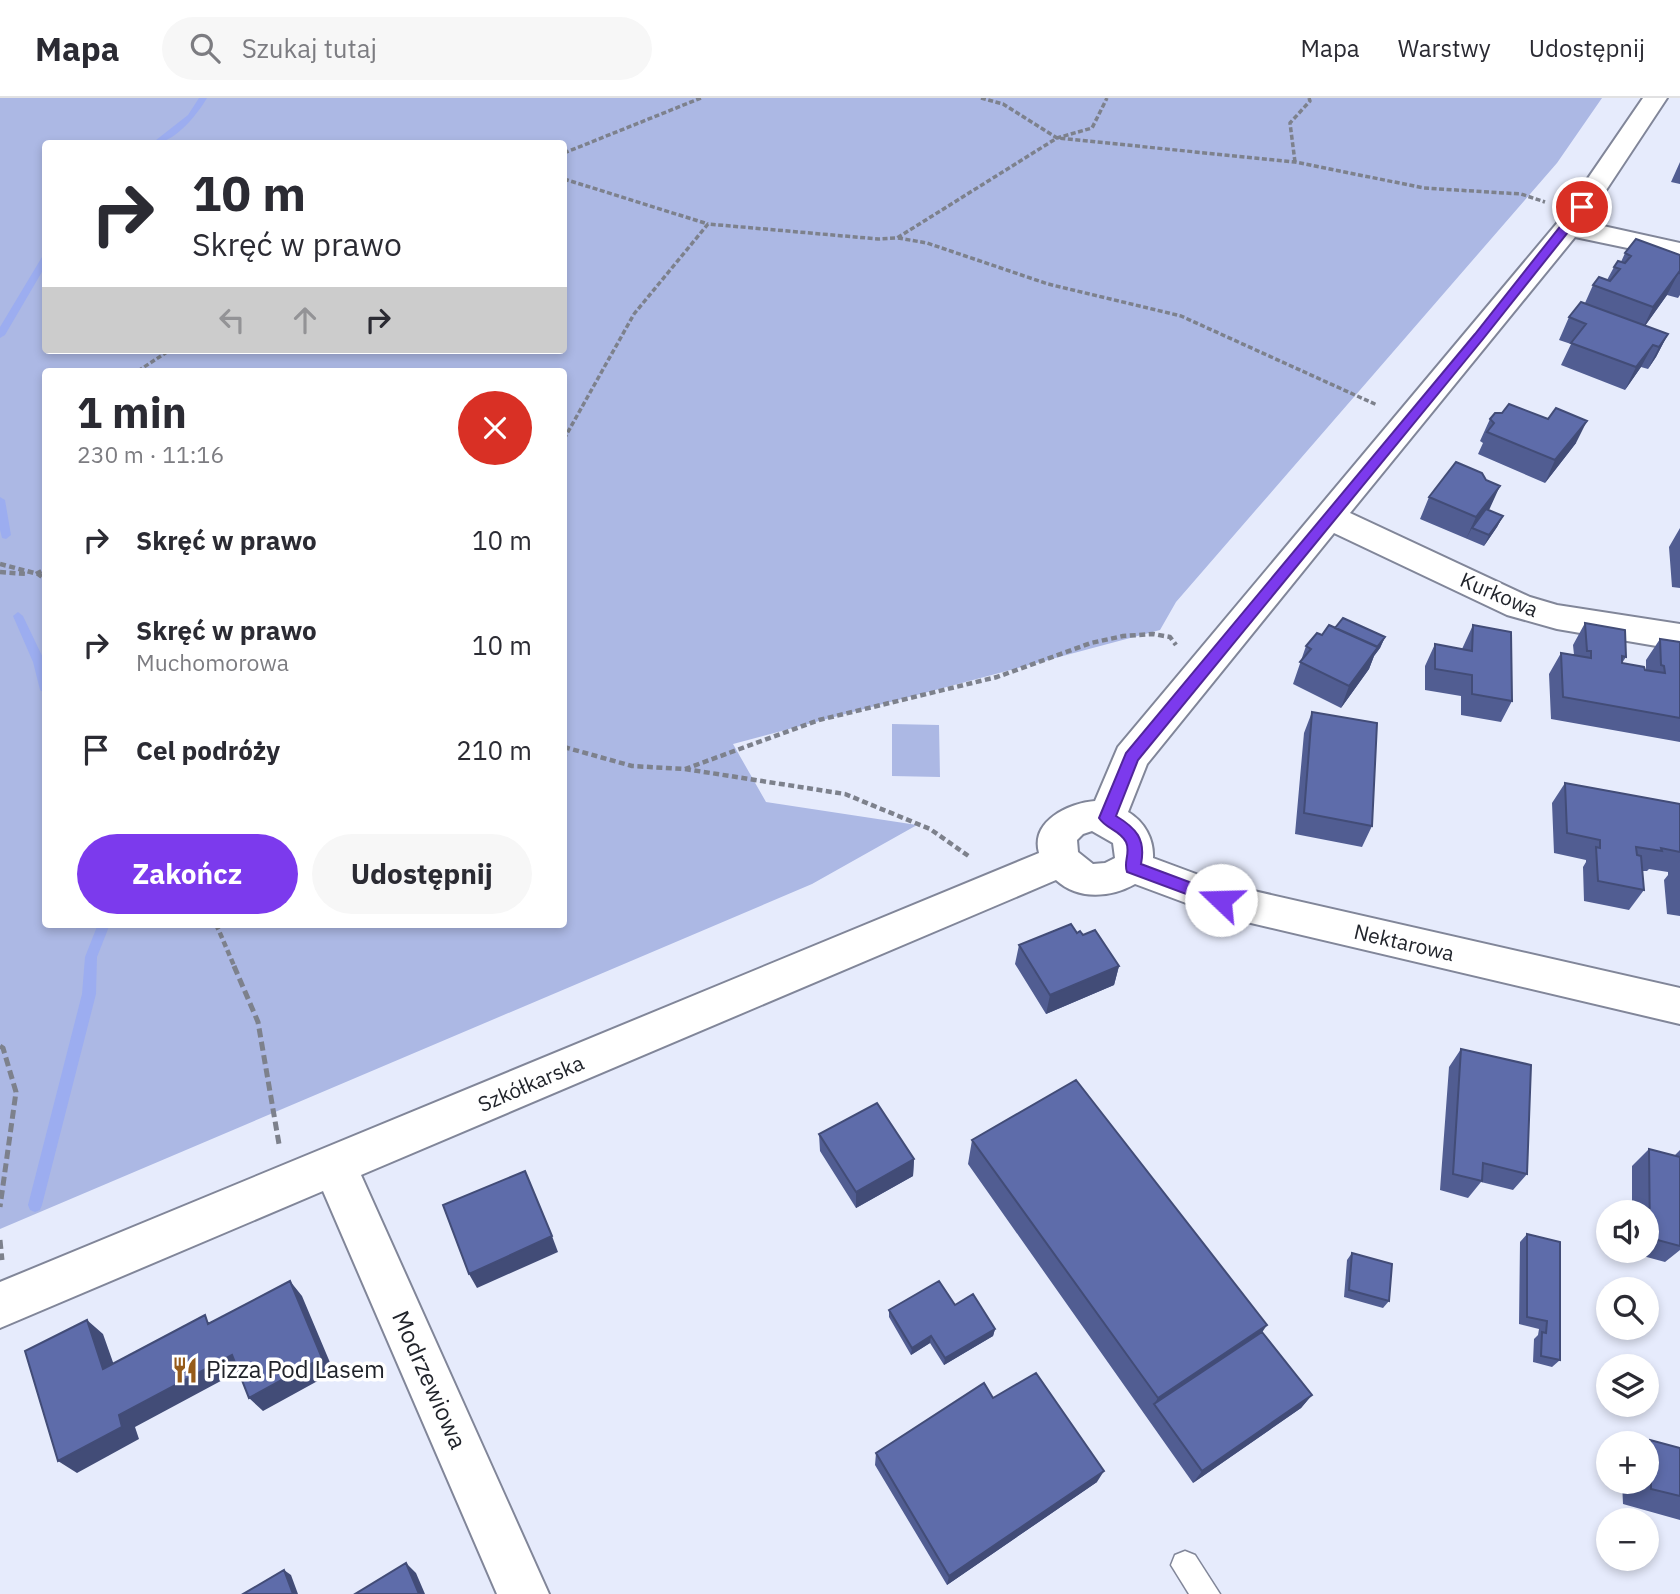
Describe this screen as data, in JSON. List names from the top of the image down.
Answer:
{
  "streets": {
    "street": [
      "Kurkowa",
      "Nektarowa",
      "Szkółkarska",
      "Modrzewiowa"
    ]
  },
  "crossings": [
    ["Nektarowa", "Szkółkarska"],
    ["Szkółkarska", "Modrzewiowa"]
  ],
  "places": {
    "restaurant": ["Pizza Pod Lasem"]
  },
  "page": {
    "header": "Mapa",
    "search": "Szukaj tutaj",
    "nav": ["Mapa", "Warstwy", "Udostępnij"],
    "turn": ["10 m", "Skręć w prawo"],
    "heading": ["1 min", "230 m · 11:16"],
    "list": [
      {
        "name": "Skręć w prawo",
        "value": "10 m"
      },
      {
        "name": "Skręć w prawo",
        "note": "Muchomorowa",
        "value": "10 m"
      },
      {
        "name": "Cel podróży",
        "value": "210 m"
      }
    ],
    "buttons": ["Zakończ", "Udostępnij"],
    "map_buttons": ["+", "−"]
  }
}
